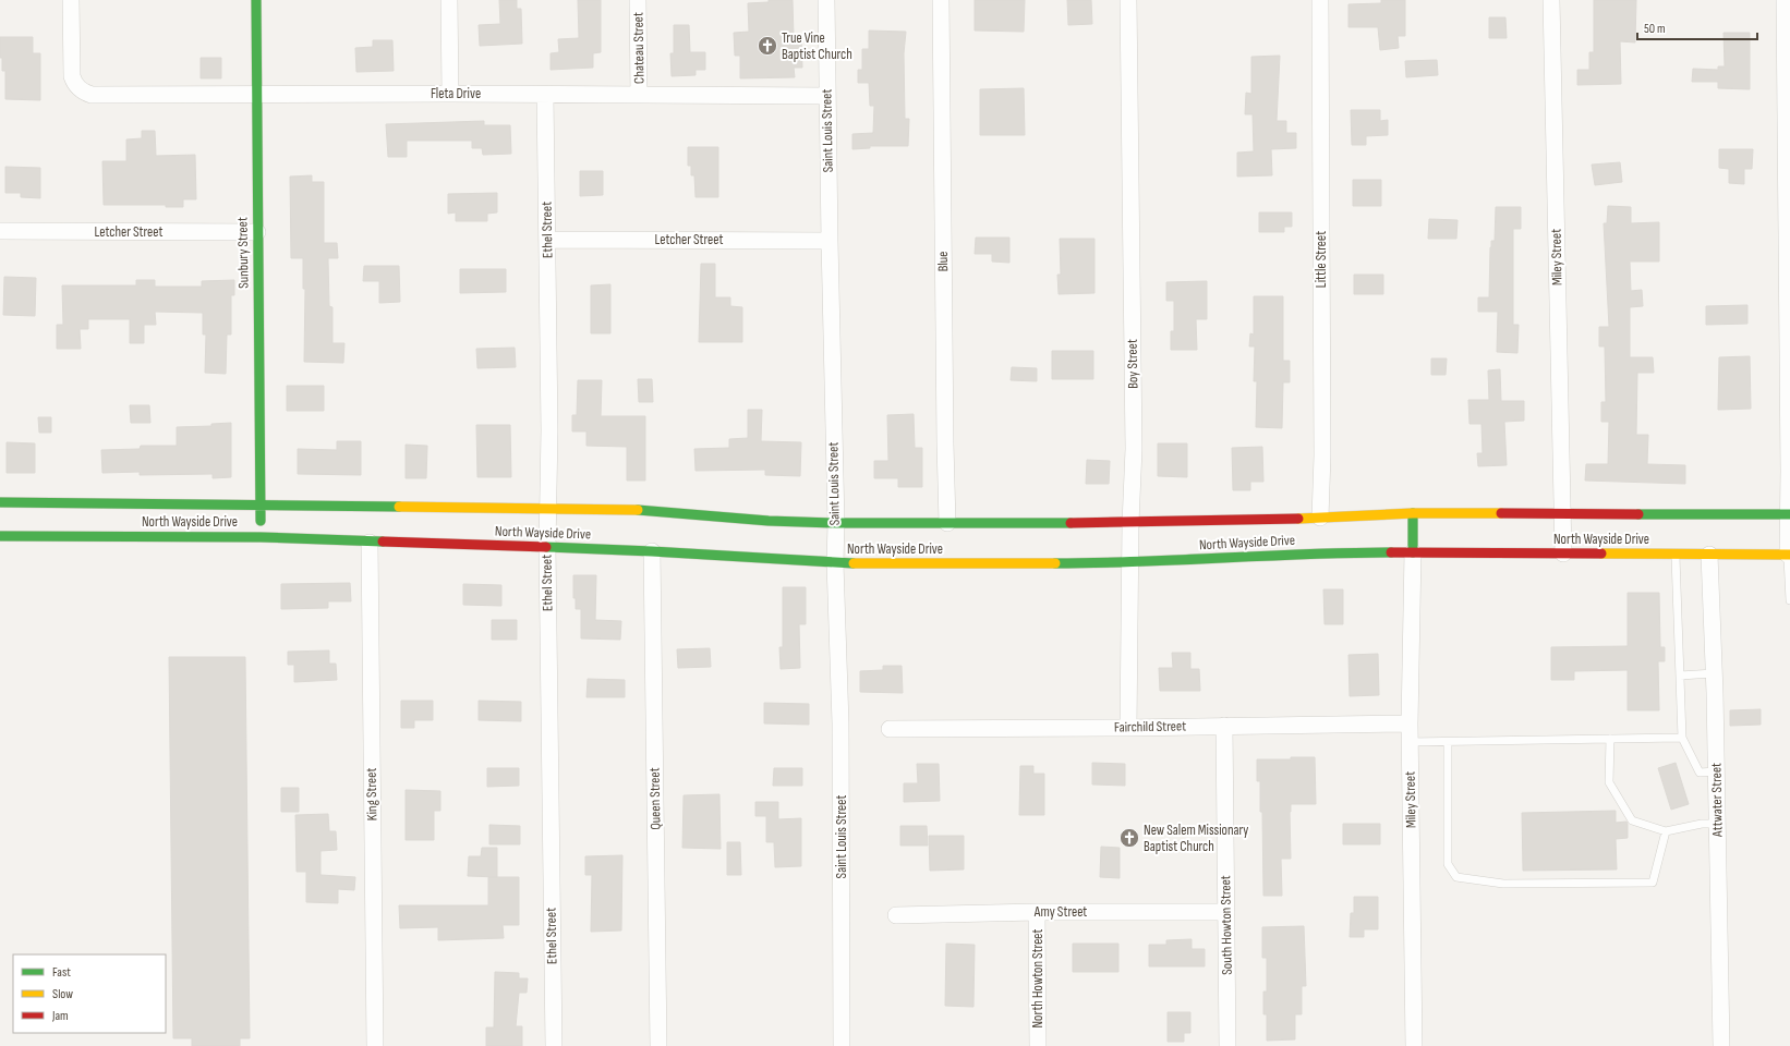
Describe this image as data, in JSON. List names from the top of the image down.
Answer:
{
  "streets": {
    "main road": ["Sunbury Street", "North Wayside Drive"],
    "street": [
      "Chateau Street",
      "Fleta Drive",
      "Saint Louis Street",
      "Ethel Street",
      "Letcher Street",
      "Miley Street",
      "Little Street",
      "Blue",
      "Boy Street",
      "Fairchild Street",
      "King Street",
      "Queen Street",
      "Attwater Street",
      "Amy Street",
      "South Howton Street",
      "North Howton Street"
    ]
  },
  "crossings": [
    ["Chateau Street", "Fleta Drive"],
    ["Fleta Drive", "Saint Louis Street"],
    ["Fleta Drive", "Ethel Street"],
    ["Fleta Drive", "Sunbury Street"],
    ["Saint Louis Street", "Letcher Street"],
    ["Saint Louis Street", "North Wayside Drive"],
    ["Ethel Street", "Letcher Street"],
    ["Ethel Street", "North Wayside Drive"],
    ["Letcher Street", "Sunbury Street"],
    ["Sunbury Street", "North Wayside Drive"],
    ["Miley Street", "North Wayside Drive"],
    ["Miley Street", "Fairchild Street"],
    ["Little Street", "North Wayside Drive"],
    ["Blue", "North Wayside Drive"],
    ["Boy Street", "North Wayside Drive"],
    ["Boy Street", "Fairchild Street"],
    ["North Wayside Drive", "King Street"],
    ["North Wayside Drive", "Queen Street"],
    ["North Wayside Drive", "Attwater Street"],
    ["Fairchild Street", "South Howton Street"],
    ["Amy Street", "South Howton Street"],
    ["Amy Street", "North Howton Street"]
  ],
  "places": {
    "church": ["True Vine Baptist Church", "New Salem Missionary Baptist Church"]
  },
  "legend": ["Fast", "Slow", "Jam"],
  "scale_bar": "50 m"
}
